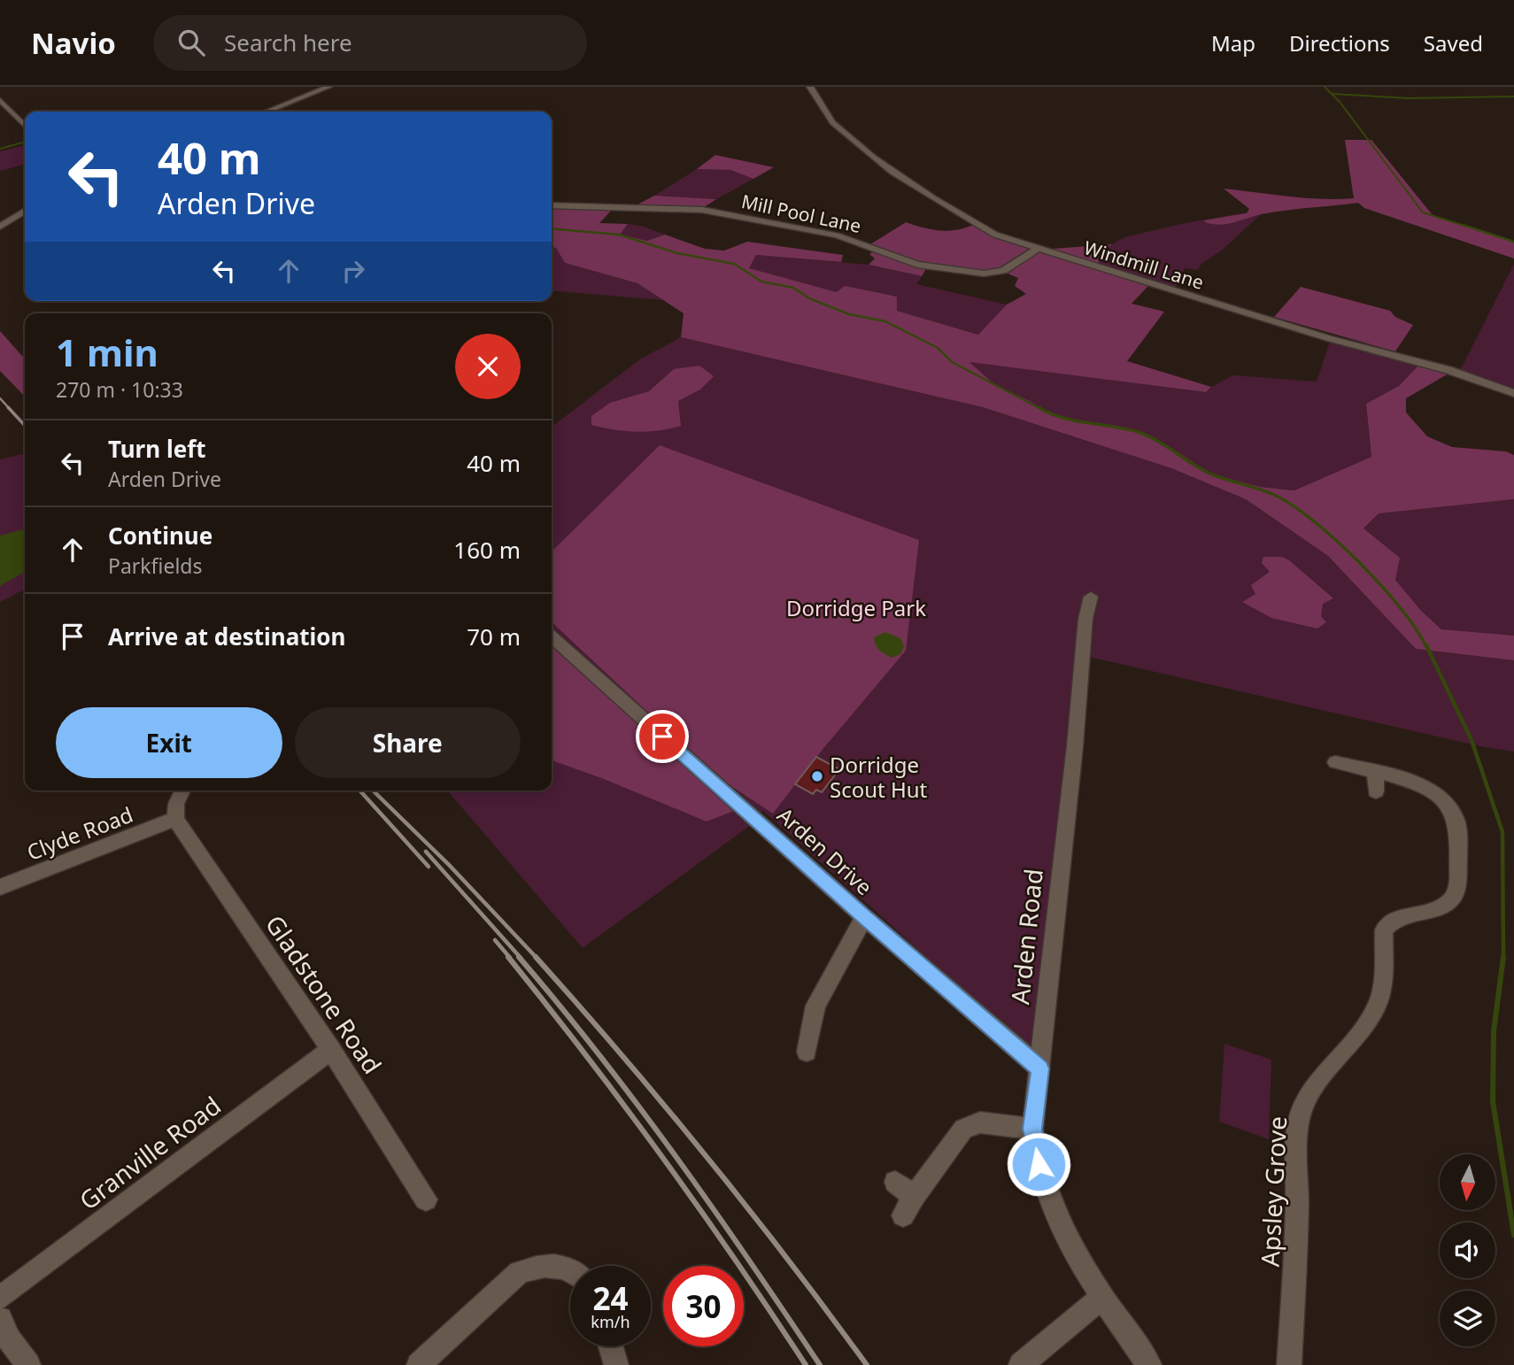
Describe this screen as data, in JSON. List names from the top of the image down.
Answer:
{
  "streets": {
    "street": [
      "Mill Pool Lane",
      "Windmill Lane",
      "Clyde Road",
      "Arden Drive",
      "Arden Road",
      "Gladstone Road",
      "Granville Road",
      "Apsley Grove"
    ]
  },
  "crossings": [
    ["Mill Pool Lane", "Windmill Lane"],
    ["Clyde Road", "Gladstone Road"],
    ["Arden Drive", "Arden Road"],
    ["Gladstone Road", "Granville Road"]
  ],
  "parks": ["Dorridge Park"],
  "places": ["Dorridge Scout Hut"],
  "north": "bottom",
  "page": {
    "header": "Navio",
    "search": "Search here",
    "nav": ["Map", "Directions", "Saved"],
    "turn": ["40 m", "Arden Drive"],
    "heading": ["1 min", "270 m · 10:33"],
    "list": [
      {
        "name": "Turn left",
        "note": "Arden Drive",
        "value": "40 m"
      },
      {
        "name": "Continue",
        "note": "Parkfields",
        "value": "160 m"
      },
      {
        "name": "Arrive at destination",
        "value": "70 m"
      }
    ],
    "buttons": ["Exit", "Share"],
    "speed": "24 km/h",
    "limit": "30"
  }
}
